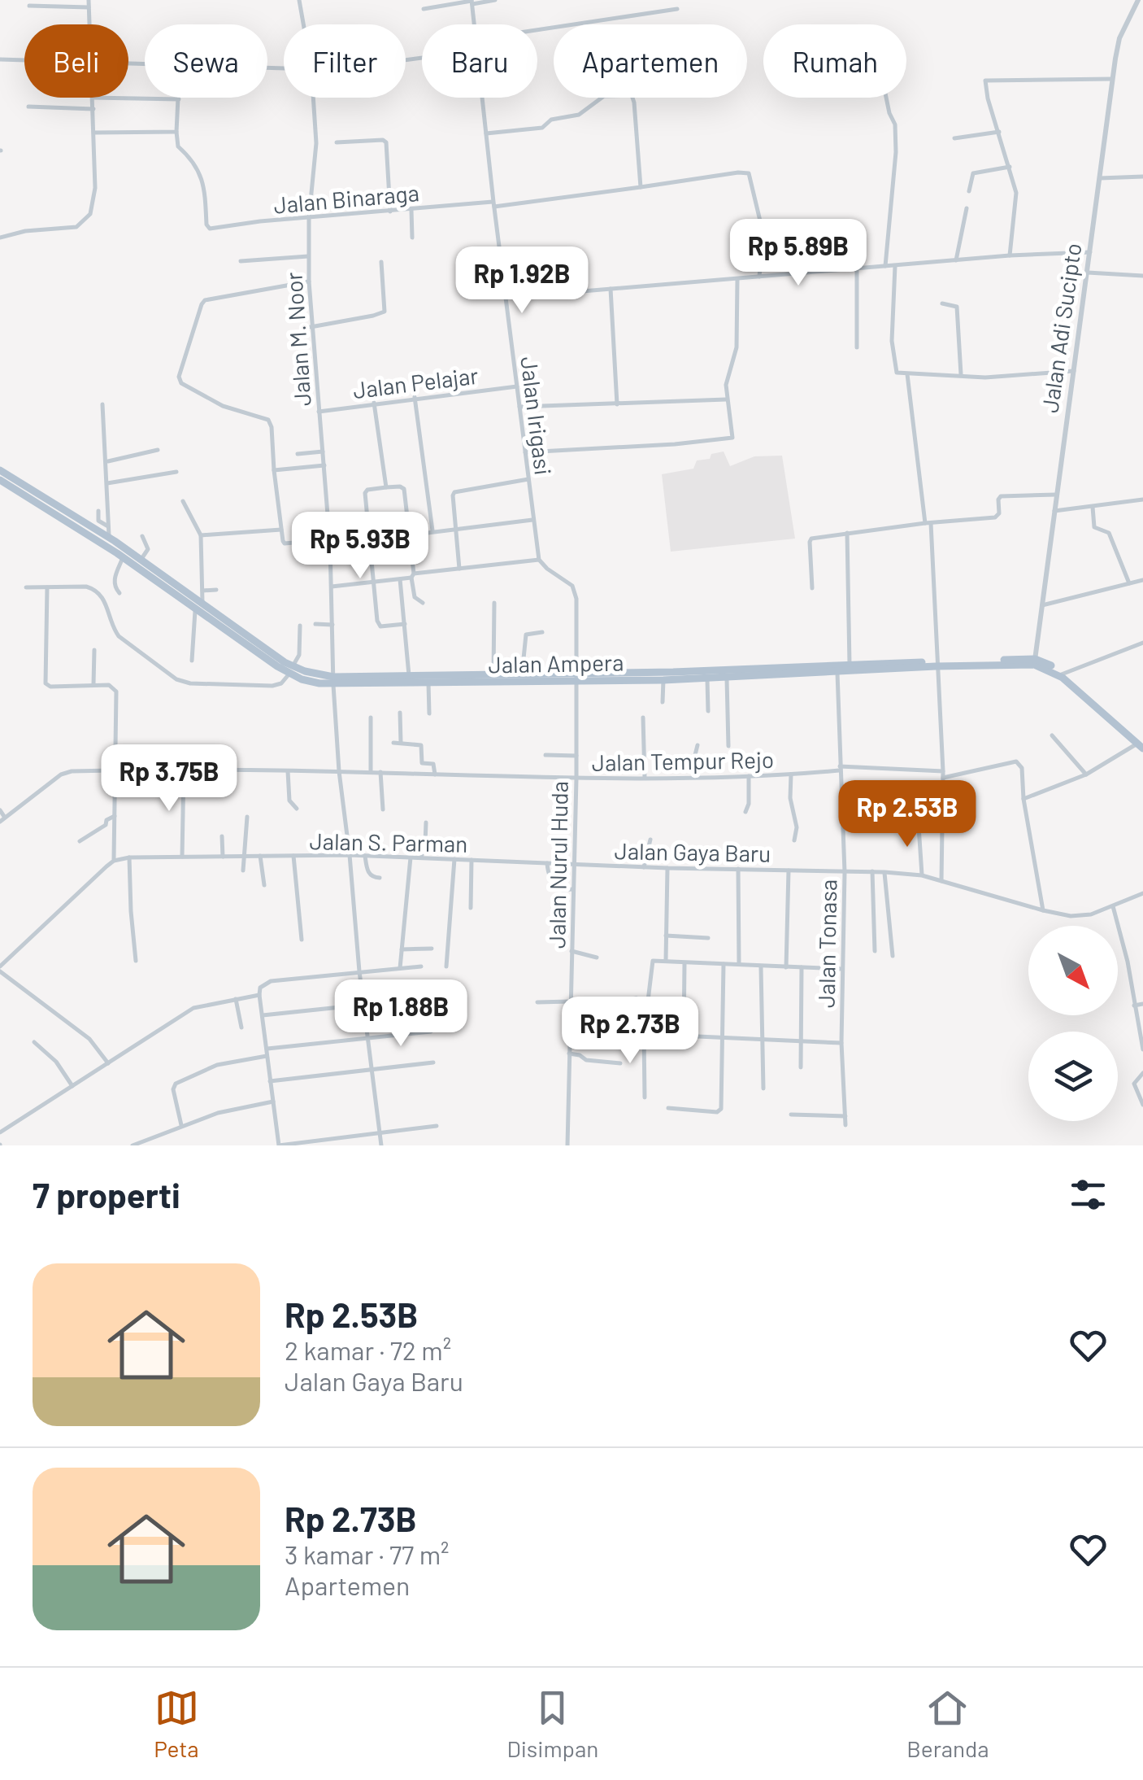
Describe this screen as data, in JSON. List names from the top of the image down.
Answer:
{
  "streets": {
    "main road": ["Jalan Ampera"],
    "street": [
      "Jalan Binaraga",
      "Jalan Adi Sucipto",
      "Jalan M. Noor",
      "Jalan Pelajar",
      "Jalan Irigasi",
      "Jalan Tempur Rejo",
      "Jalan S. Parman",
      "Jalan Gaya Baru",
      "Jalan Nurul Huda",
      "Jalan Tonasa"
    ]
  },
  "crossings": [
    ["Jalan Binaraga", "Jalan M. Noor"],
    ["Jalan Binaraga", "Jalan Irigasi"],
    ["Jalan Adi Sucipto", "Jalan Ampera"],
    ["Jalan M. Noor", "Jalan Pelajar"],
    ["Jalan M. Noor", "Jalan Ampera"],
    ["Jalan M. Noor", "Jalan Tempur Rejo"],
    ["Jalan M. Noor", "Jalan S. Parman"],
    ["Jalan Pelajar", "Jalan Irigasi"],
    ["Jalan Ampera", "Jalan Nurul Huda"],
    ["Jalan Ampera", "Jalan Tonasa"],
    ["Jalan Tempur Rejo", "Jalan Nurul Huda"],
    ["Jalan Tempur Rejo", "Jalan Tonasa"],
    ["Jalan S. Parman", "Jalan Gaya Baru"],
    ["Jalan S. Parman", "Jalan Nurul Huda"],
    ["Jalan Gaya Baru", "Jalan Nurul Huda"],
    ["Jalan Gaya Baru", "Jalan Tonasa"]
  ],
  "north": "bottom right",
  "page": {
    "chip": [
      "Beli",
      "Sewa",
      "Filter",
      "Baru",
      "Apartemen",
      "Rumah"
    ],
    "price": [
      "Rp 5.89B",
      "Rp 1.92B",
      "Rp 5.93B",
      "Rp 3.75B",
      "Rp 2.53B",
      "Rp 1.88B",
      "Rp 2.73B"
    ],
    "heading": "7 properti",
    "list": [
      {
        "name": "Rp 2.53B",
        "note": "2 kamar · 72 m² · Jalan Gaya Baru"
      },
      {
        "name": "Rp 2.73B",
        "note": "3 kamar · 77 m² · Apartemen"
      }
    ],
    "tabs": ["Peta", "Disimpan", "Beranda"]
  }
}
